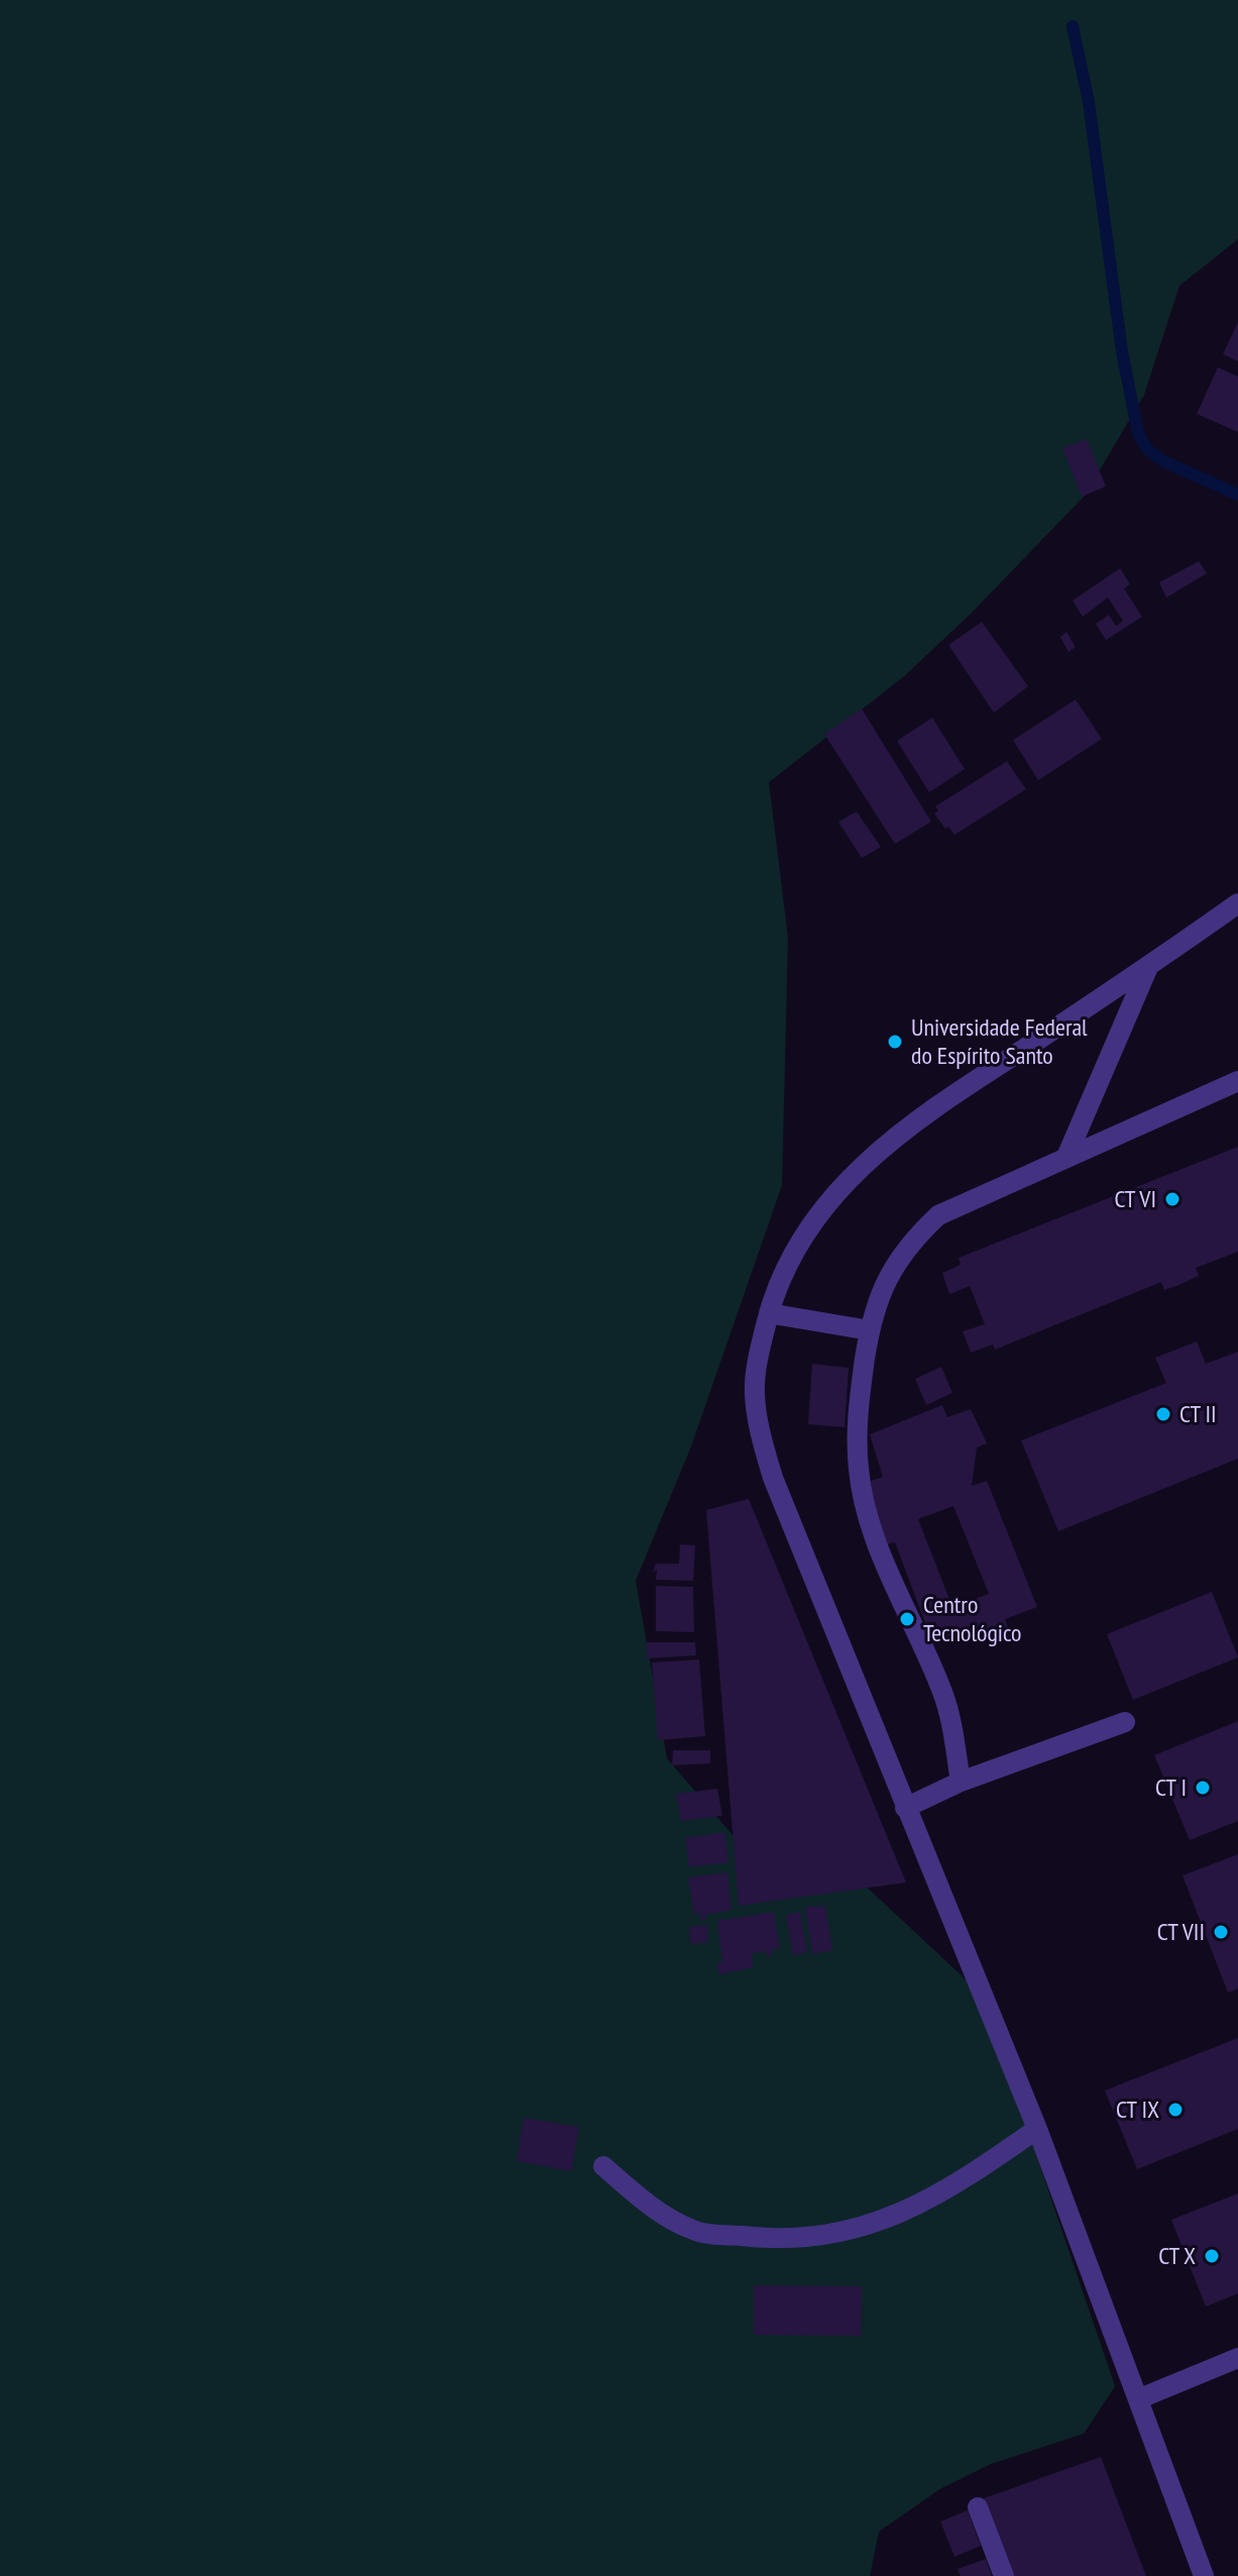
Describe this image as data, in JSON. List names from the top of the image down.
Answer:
{
  "places": [
    "Universidade Federal do Espírito Santo",
    "CT VI",
    "CT II",
    "Centro Tecnológico",
    "CT I",
    "CT VII",
    "CT IX",
    "CT X"
  ]
}
